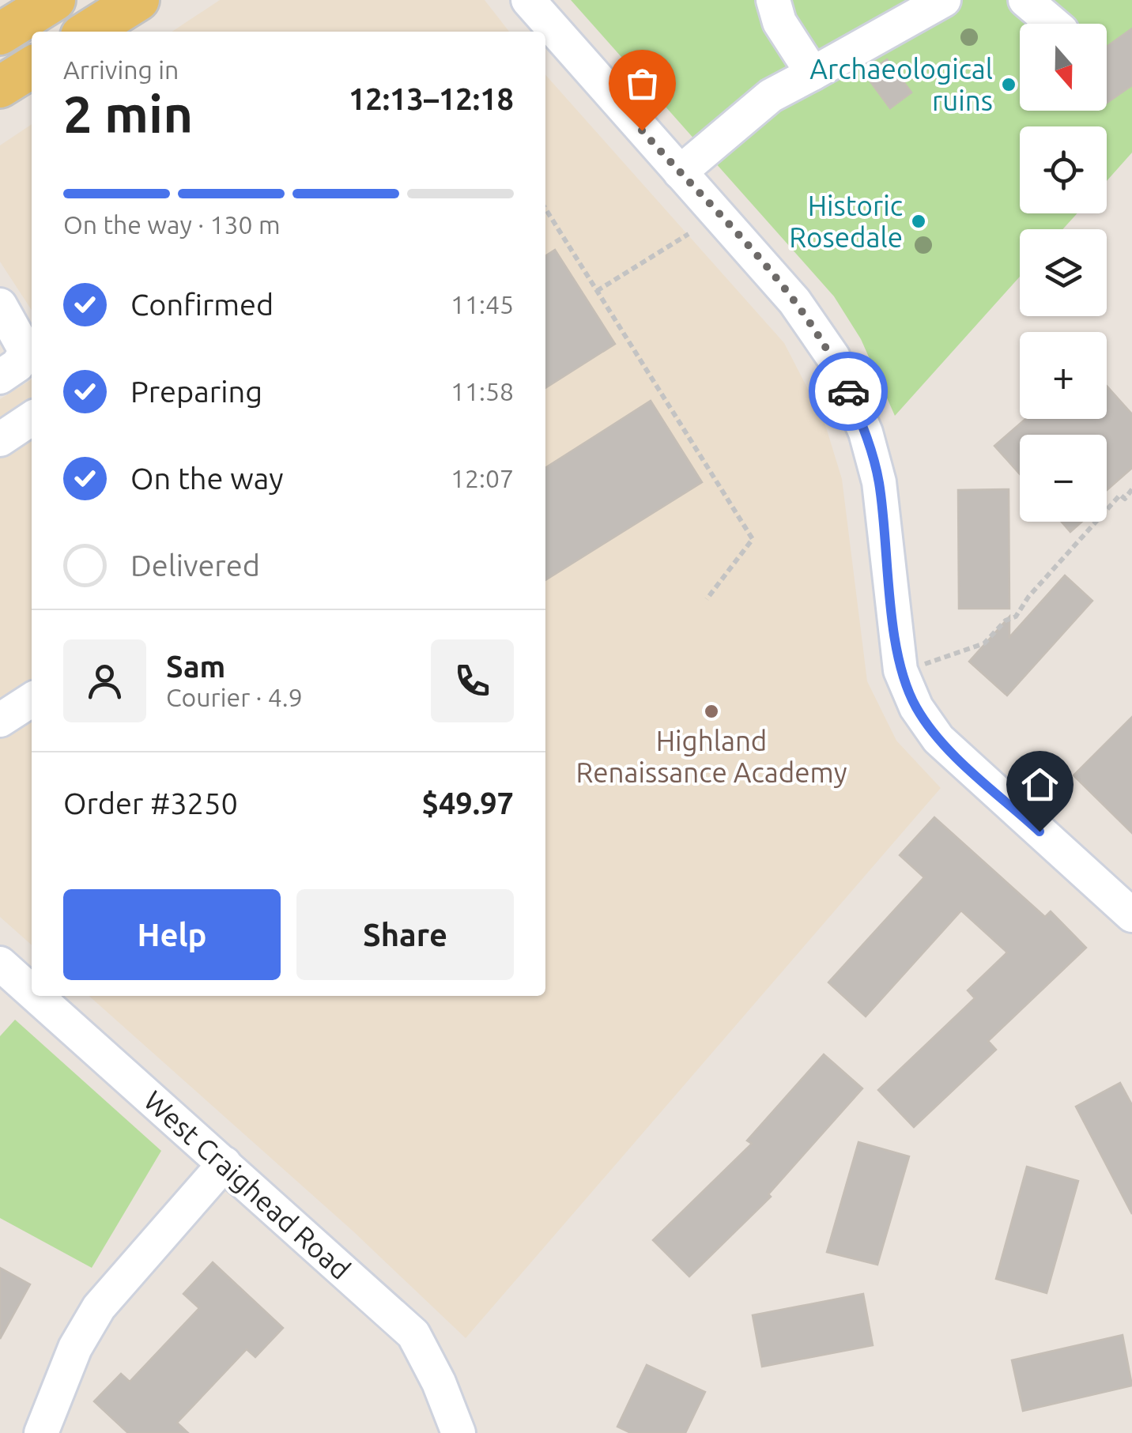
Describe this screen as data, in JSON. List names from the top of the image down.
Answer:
{
  "streets": {
    "street": ["West Craighead Road"]
  },
  "places": ["Archaeological ruins", "Historic Rosedale", "Highland Renaissance Academy"],
  "north": "bottom",
  "page": {
    "map_buttons": ["+", "−"],
    "heading": ["2 min", "Arriving in", "12:13–12:18"],
    "panel": [
      "Sam",
      "Courier · 4.9",
      "Order #3250",
      "$49.97"
    ],
    "bar": "On the way · 130 m",
    "list": [
      ["Confirmed", "11:45"],
      ["Preparing", "11:58"],
      ["On the way", "12:07"],
      "Delivered"
    ],
    "buttons": ["Help", "Share"]
  }
}
